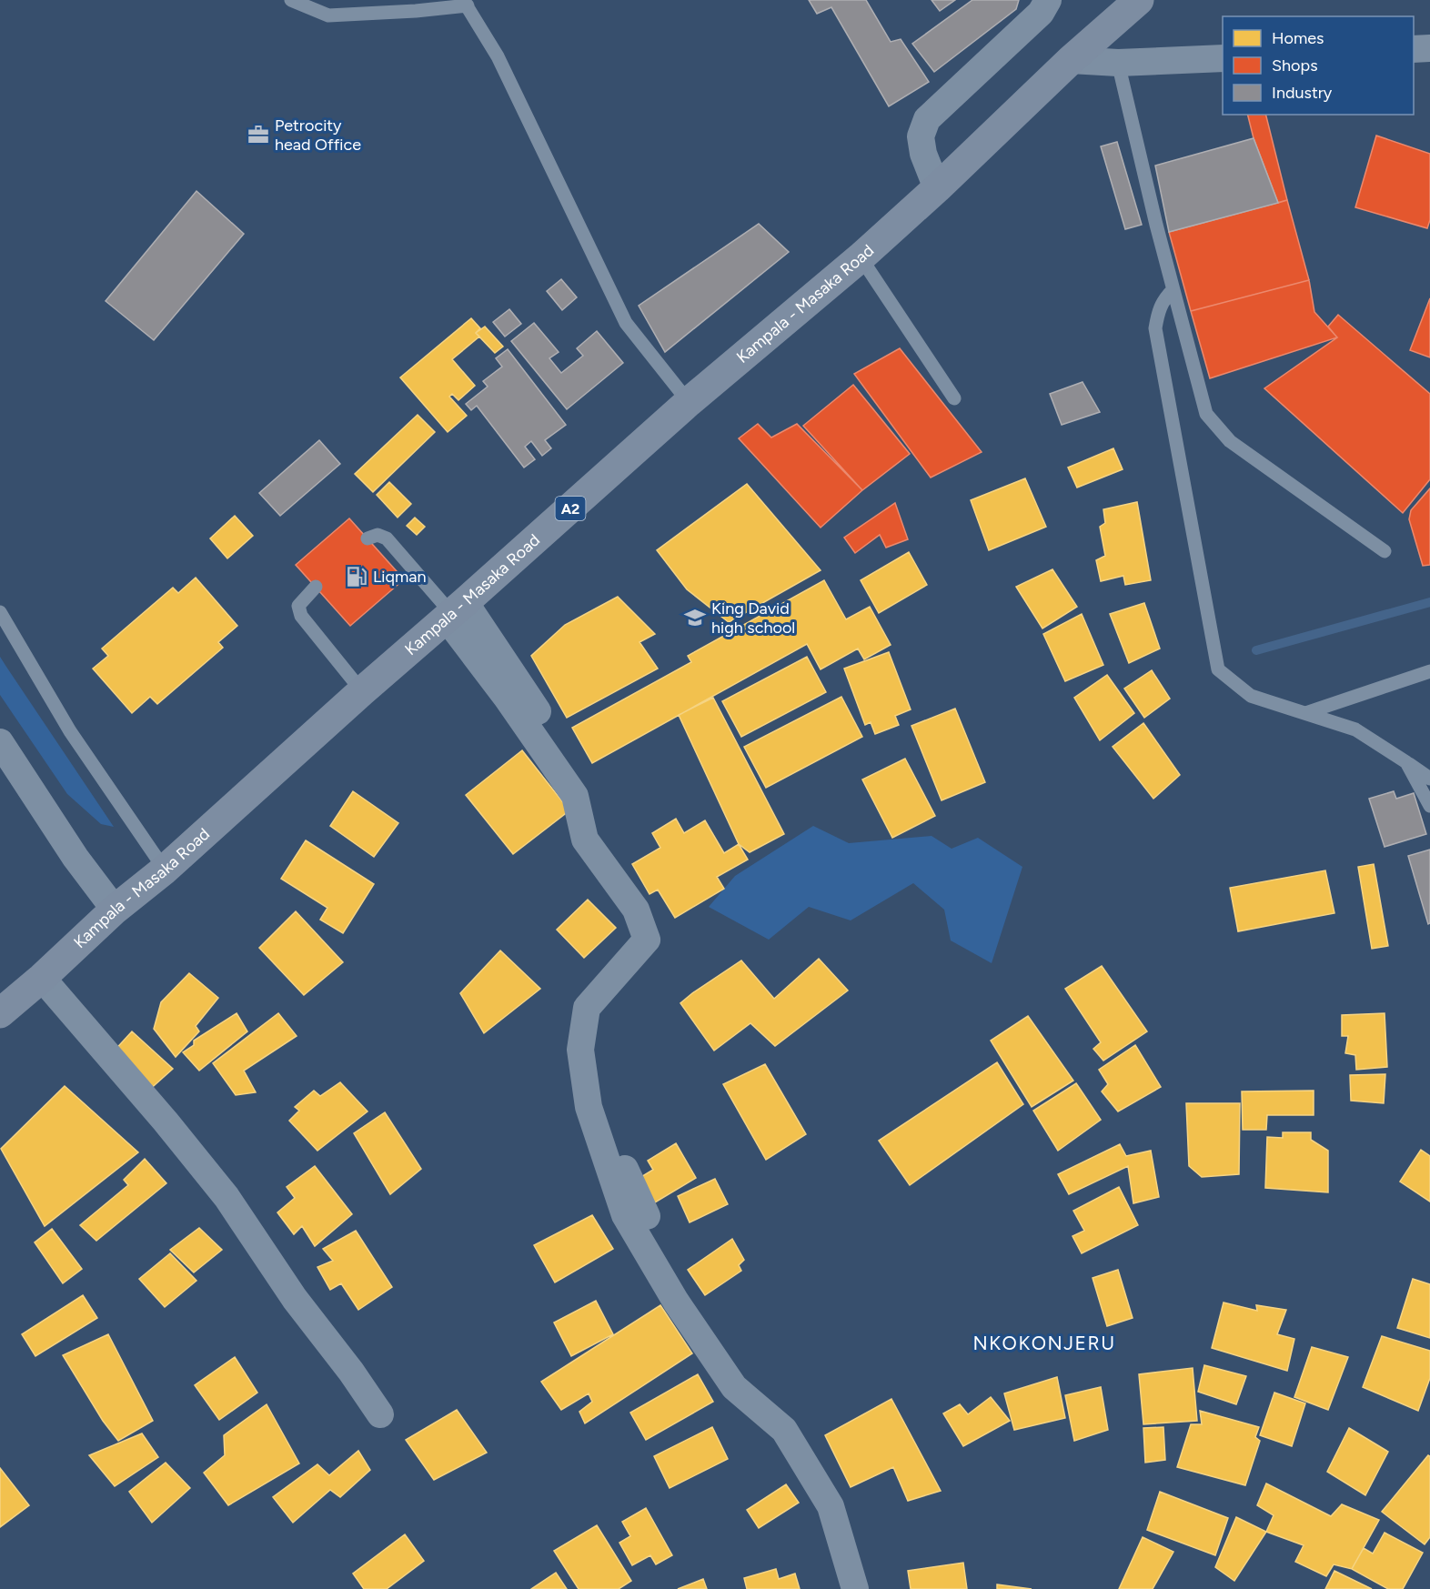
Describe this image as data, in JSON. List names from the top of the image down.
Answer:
{
  "streets": {
    "highway": ["Kampala - Masaka Road", "A2"]
  },
  "districts": ["NKOKONJERU"],
  "places": {
    "office": ["Petrocity head Office"],
    "fuel station": ["Liqman"],
    "school or university": ["King David high school"]
  },
  "legend": ["Homes", "Shops", "Industry"]
}
